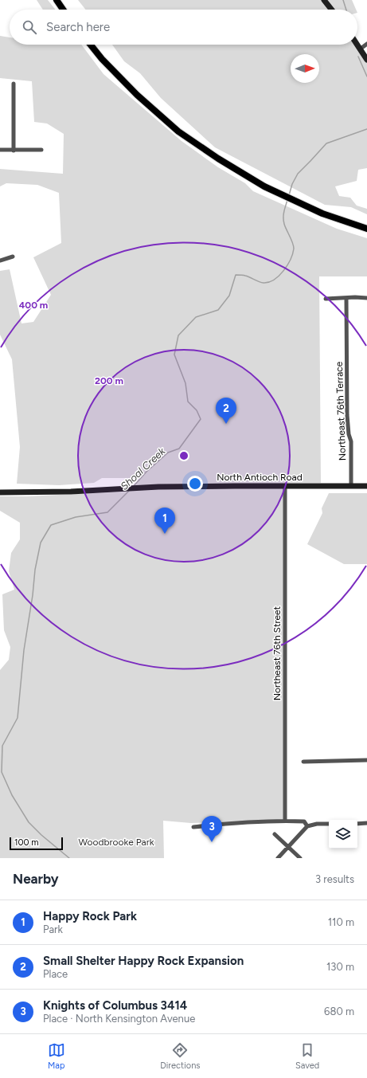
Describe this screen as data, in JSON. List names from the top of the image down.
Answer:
{
  "streets": {
    "street": ["Northeast 76th Terrace", "North Antioch Road", "Northeast 76th Street"]
  },
  "crossings": [
    ["Northeast 76th Terrace", "North Antioch Road"],
    ["North Antioch Road", "Northeast 76th Street"]
  ],
  "water": ["Shoal Creek"],
  "parks": ["Woodbrooke Park"],
  "scale_bar": "100 m",
  "north": "right",
  "page": {
    "search": "Search here",
    "pins": ["2", "1", "3"],
    "scale": "100 m",
    "heading": ["Nearby", "3 results"],
    "list": [
      {
        "mark": "1",
        "name": "Happy Rock Park",
        "note": "Park",
        "value": "110 m"
      },
      {
        "mark": "2",
        "name": "Small Shelter Happy Rock Expansion",
        "note": "Place",
        "value": "130 m"
      },
      {
        "mark": "3",
        "name": "Knights of Columbus 3414",
        "note": "Place · North Kensington Avenue",
        "value": "680 m"
      }
    ],
    "nav": ["Map", "Directions", "Saved"]
  },
  "rings": ["400 m", "200 m"]
}
